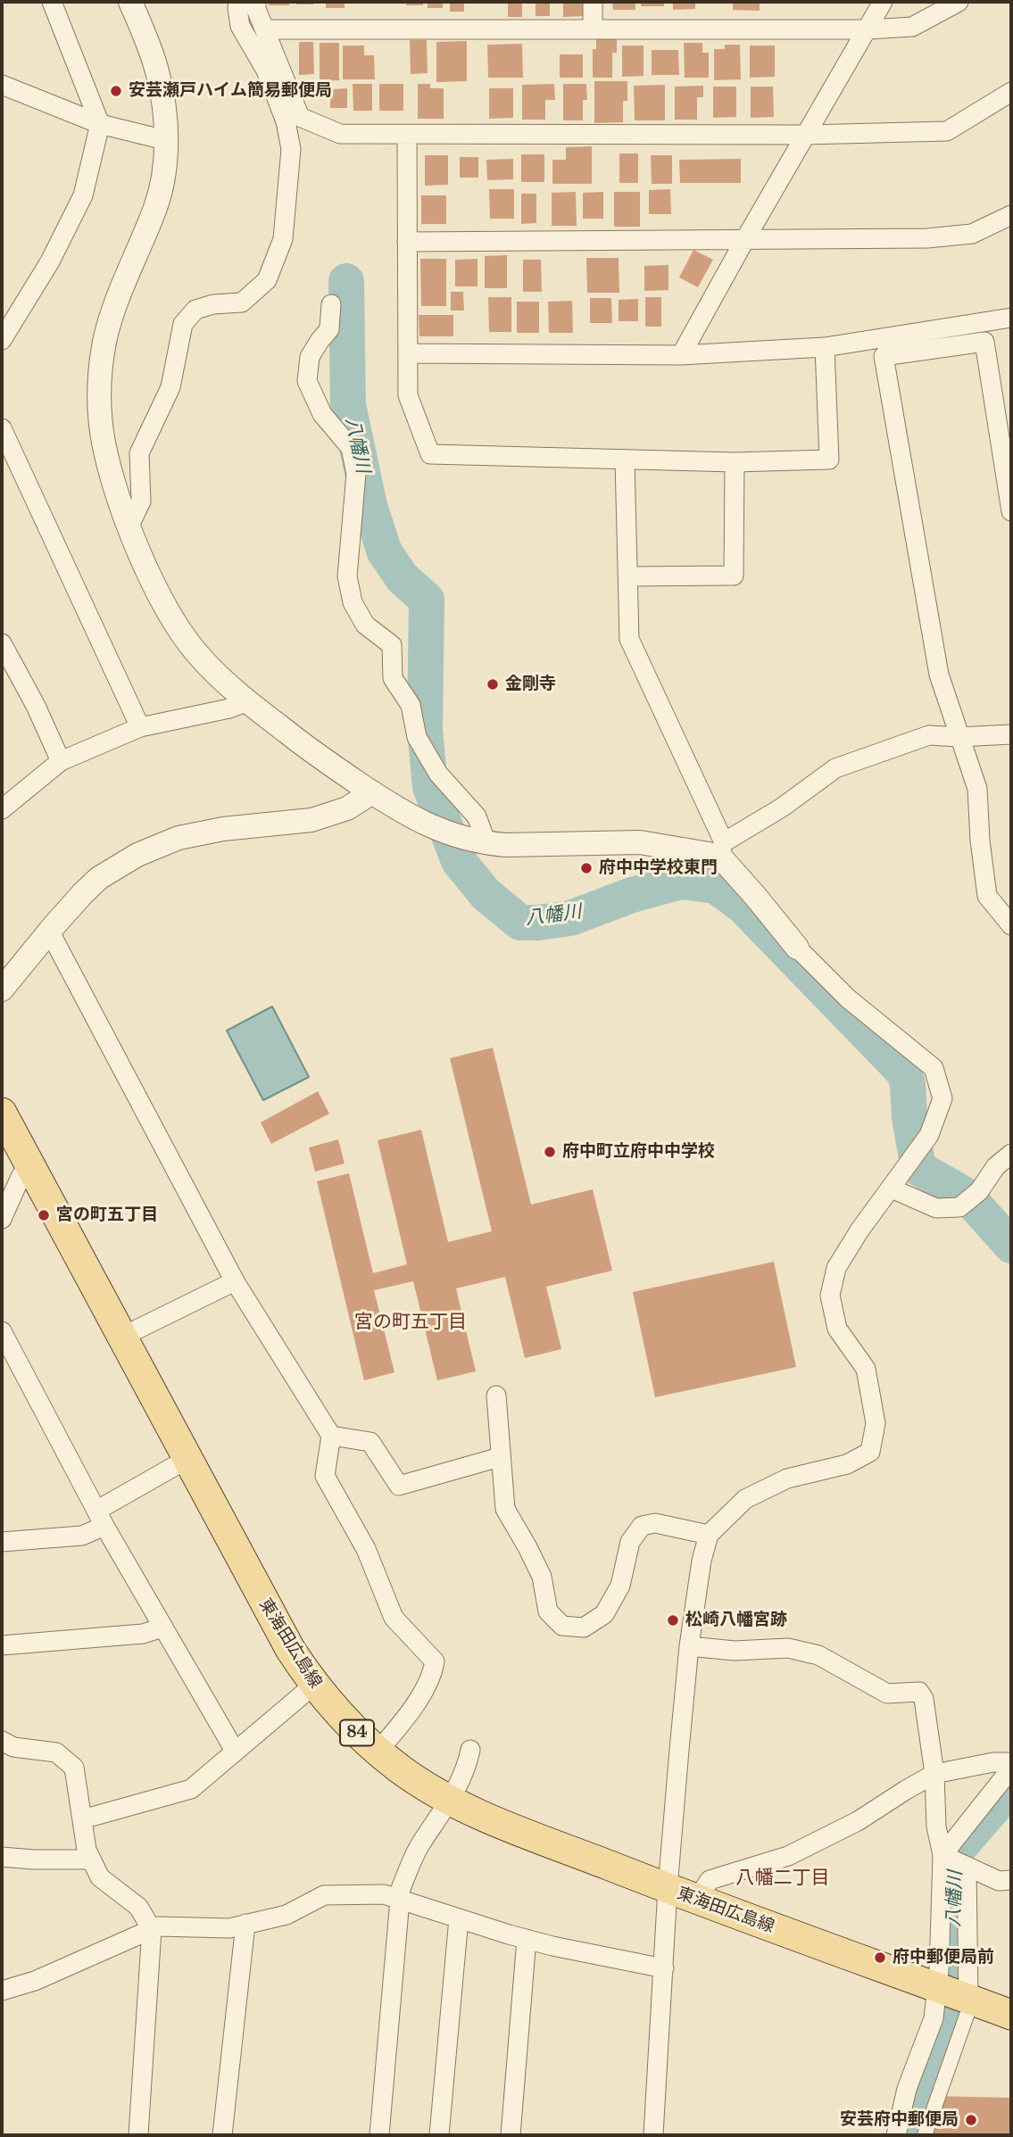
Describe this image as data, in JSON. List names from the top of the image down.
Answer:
{
  "streets": {
    "main road": ["東海田広島線", "84"]
  },
  "districts": ["宮の町五丁目", "八幡二丁目"],
  "water": ["八幡川"],
  "places": [
    "安芸瀬戸ハイム簡易郵便局",
    "金剛寺",
    "府中中学校東門",
    "府中町立府中中学校",
    "宮の町五丁目",
    "松崎八幡宮跡",
    "府中郵便局前",
    "安芸府中郵便局"
  ]
}
